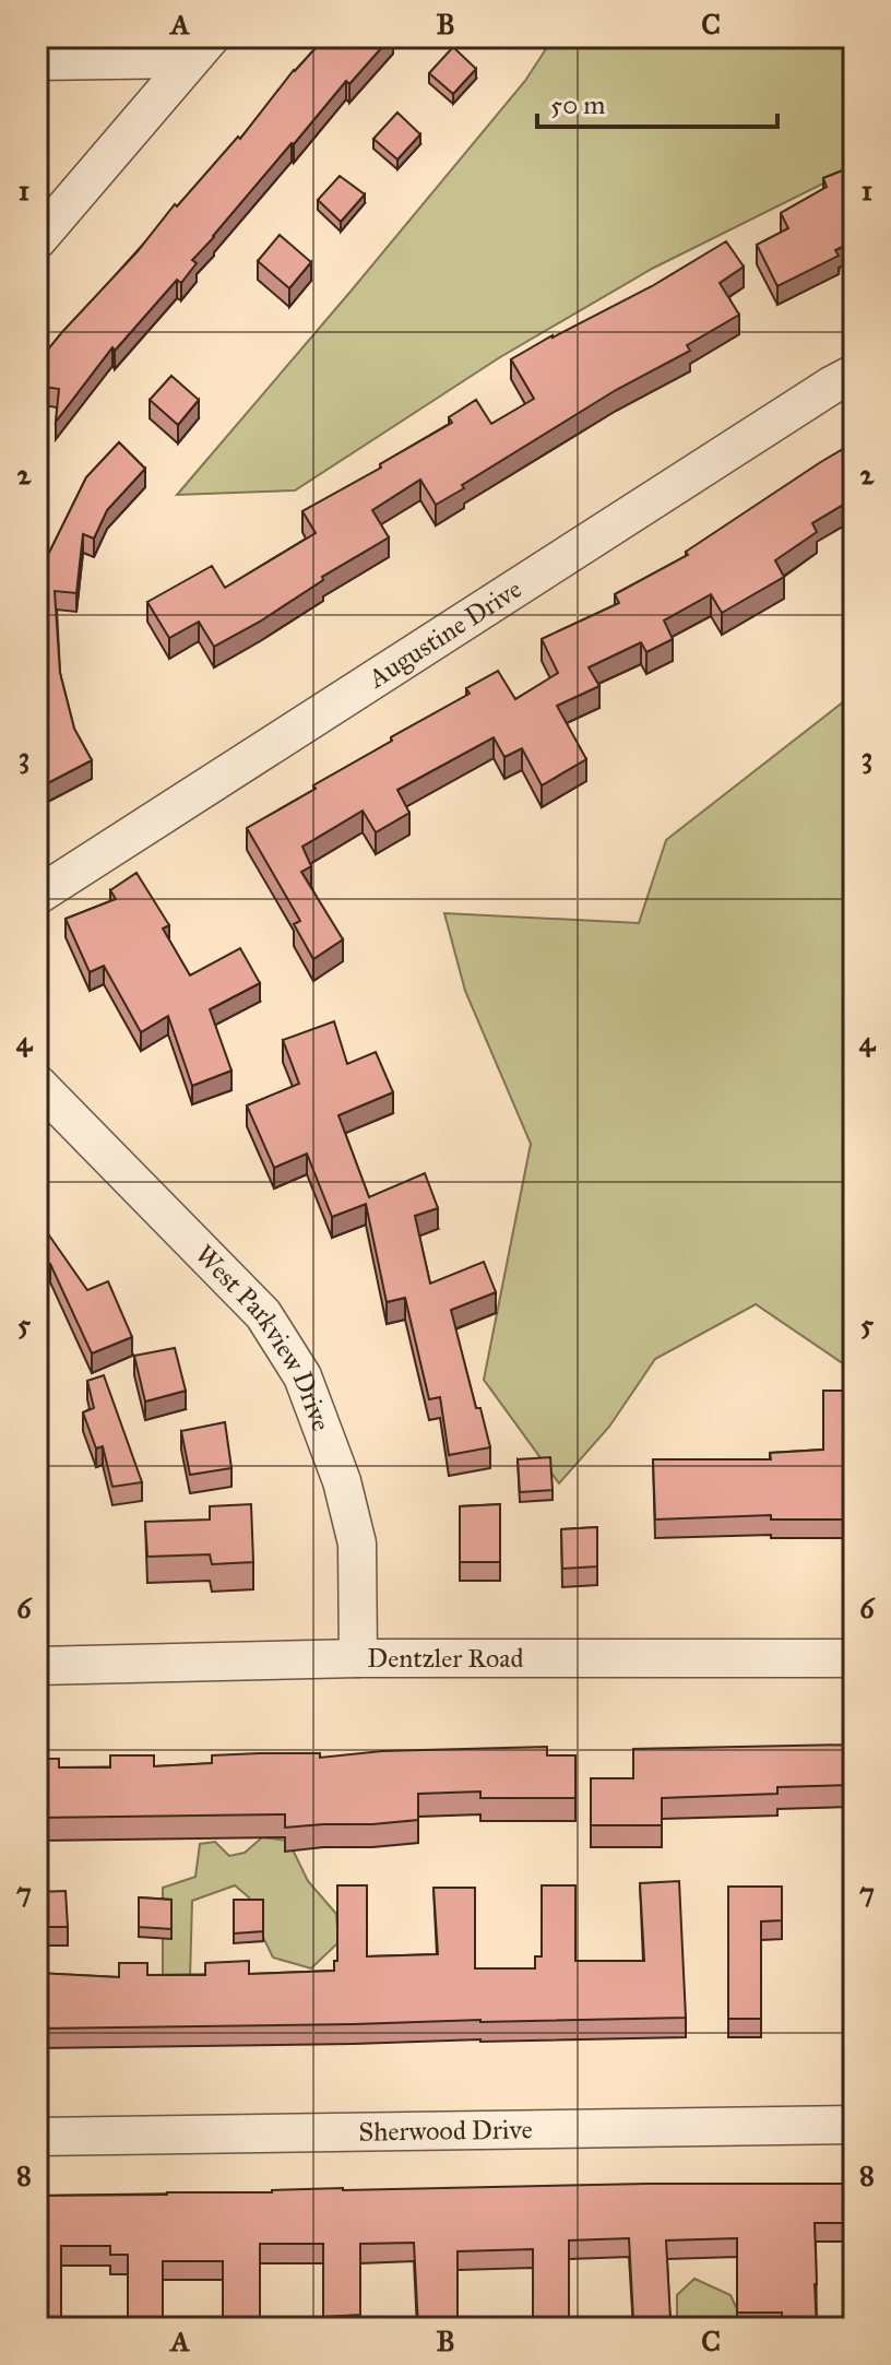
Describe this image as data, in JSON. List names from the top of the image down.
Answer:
{
  "streets": {
    "street": [
      "Augustine Drive",
      "West Parkview Drive",
      "Dentzler Road",
      "Sherwood Drive"
    ]
  },
  "crossings": [
    ["West Parkview Drive", "Dentzler Road"]
  ],
  "scale_bar": "50 m",
  "grid": {
    "columns": ["A", "B", "C"],
    "rows": [
      "1",
      "2",
      "3",
      "4",
      "5",
      "6",
      "7",
      "8"
    ]
  }
}
